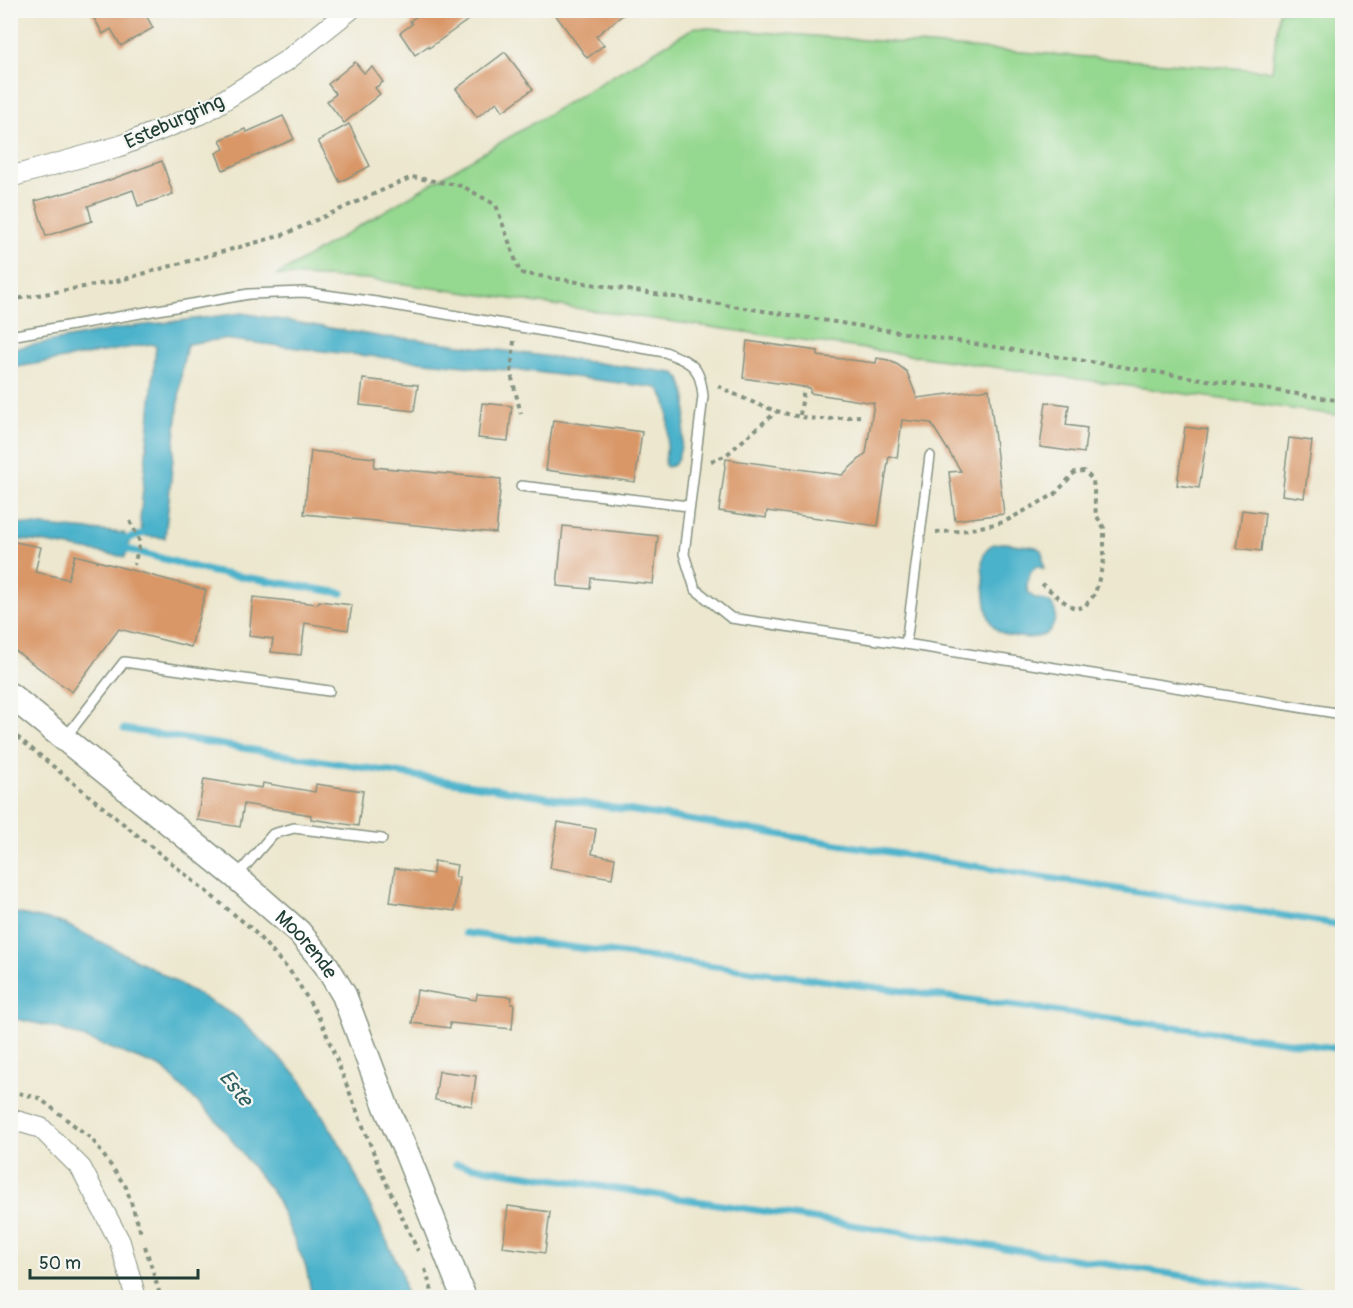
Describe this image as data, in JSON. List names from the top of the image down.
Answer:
{
  "streets": {
    "street": ["Esteburgring", "Moorende"]
  },
  "water": ["Este"],
  "scale_bar": "50 m"
}
